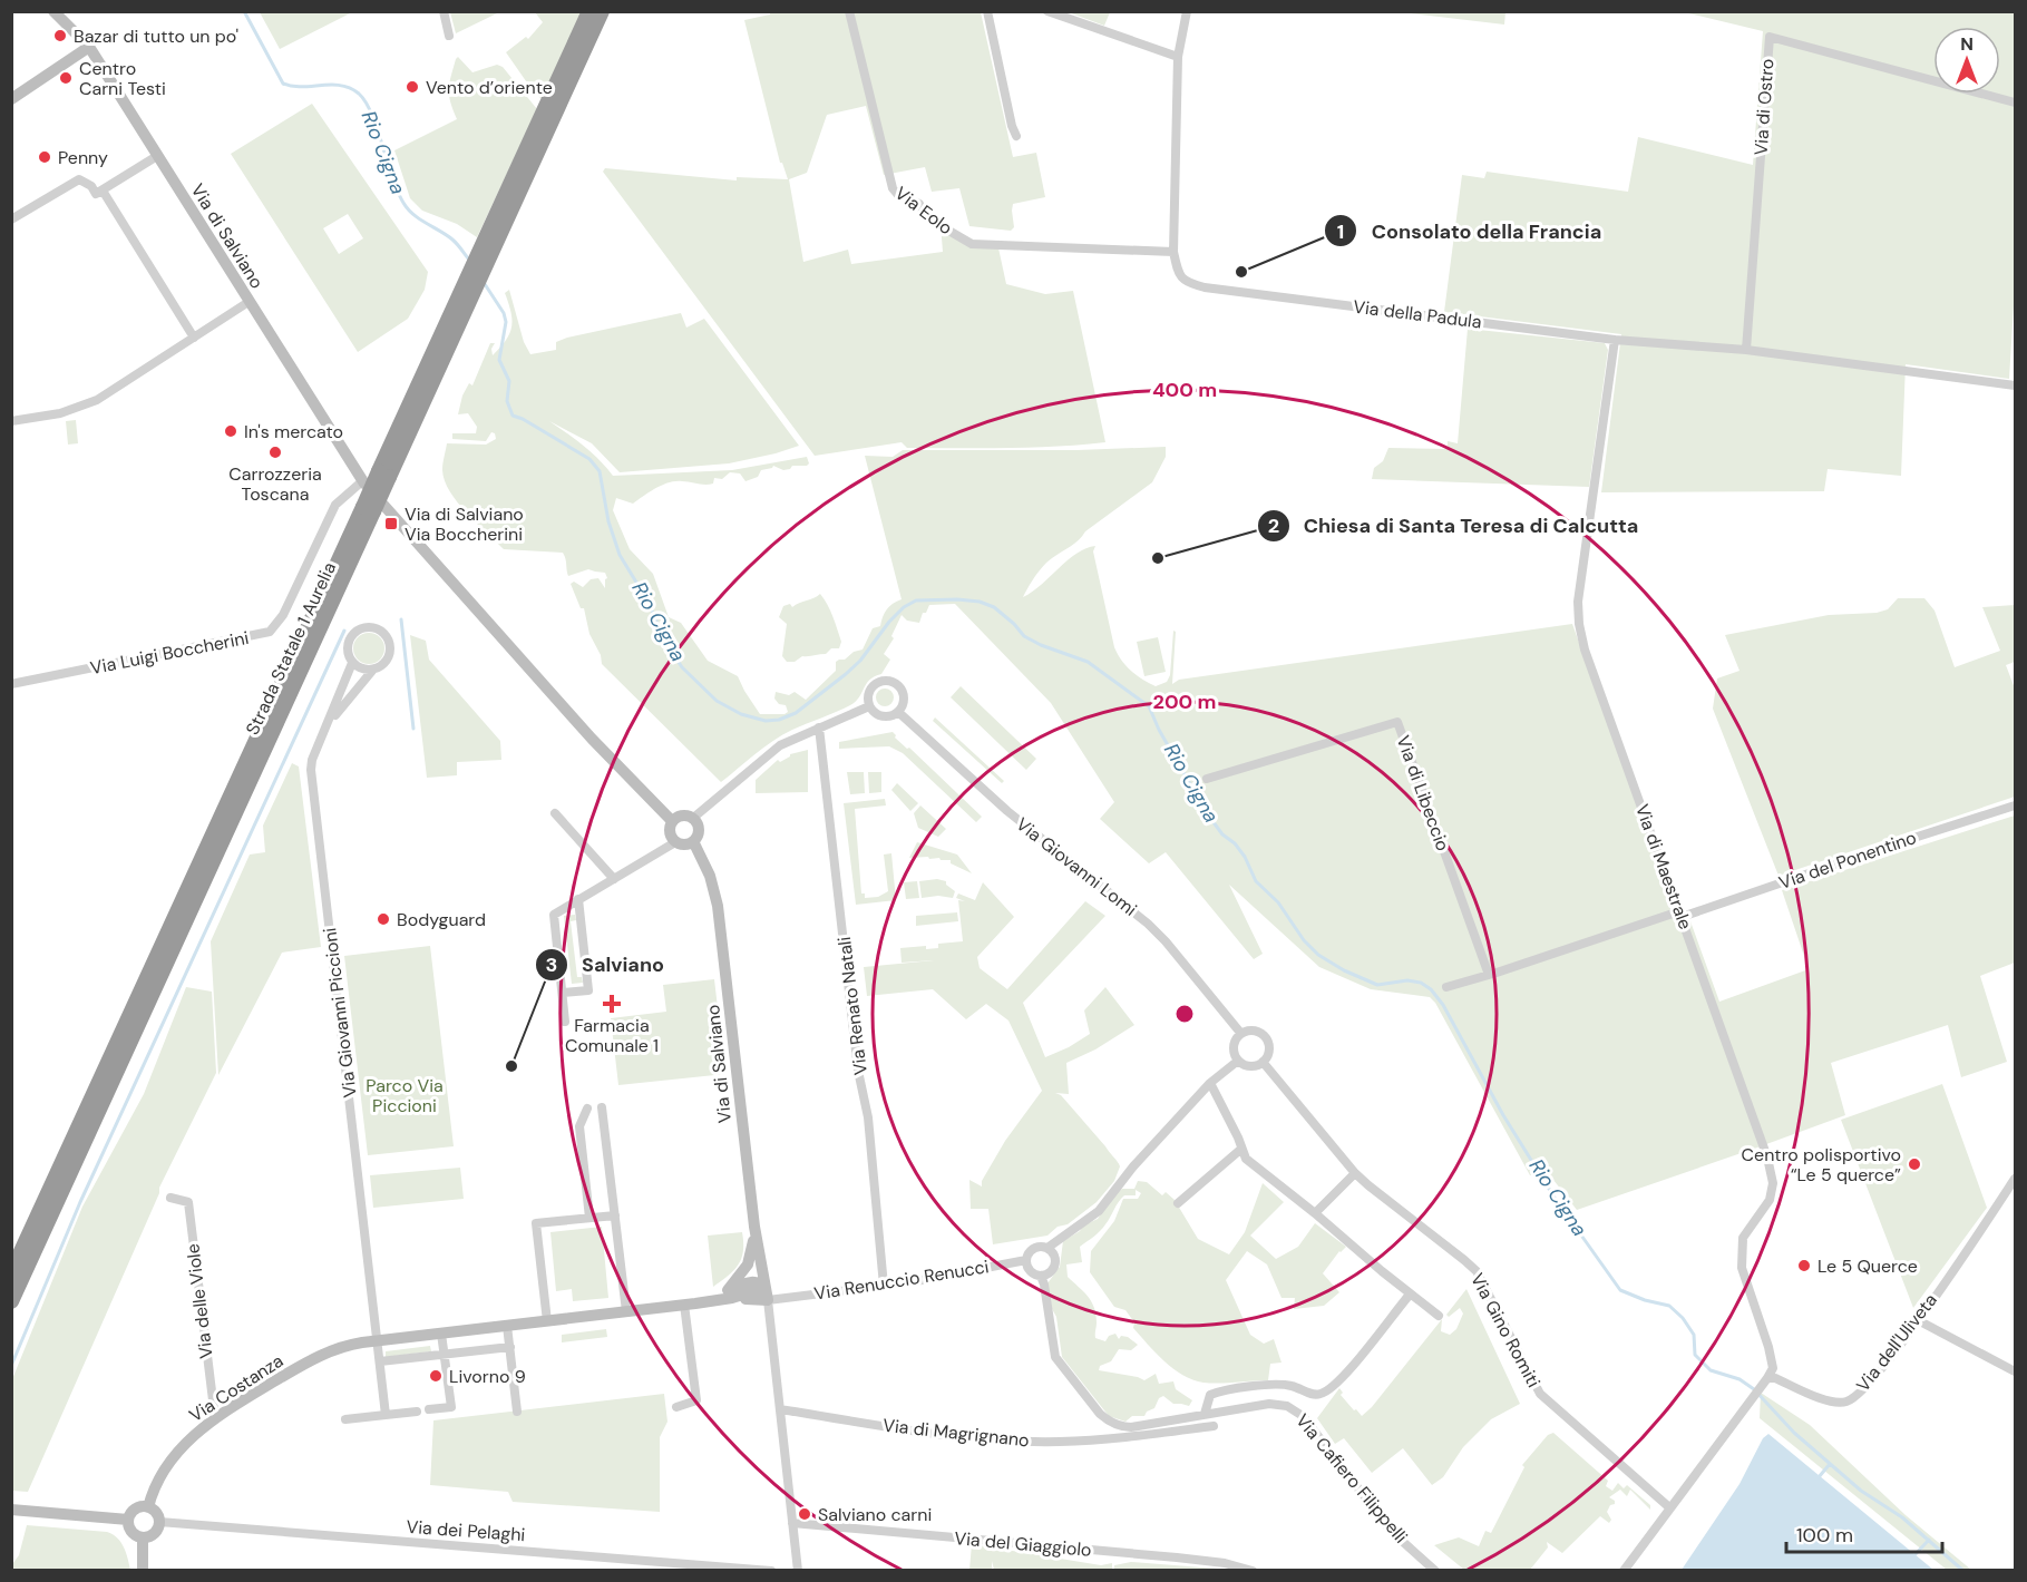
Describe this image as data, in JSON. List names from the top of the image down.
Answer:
{
  "streets": {
    "highway": ["Strada Statale 1 Aurelia"],
    "street": [
      "Via di Ostro",
      "Via Eolo",
      "Via di Salviano",
      "Via della Padula",
      "Via Luigi Boccherini",
      "Via di Libeccio",
      "Via del Ponentino",
      "Via Giovanni Lomi",
      "Via di Maestrale",
      "Via Renato Natali",
      "Via Giovanni Piccioni",
      "Via Renuccio Renucci",
      "Via delle Viole",
      "Via Gino Romiti",
      "Via dell'Uliveta",
      "Via Costanza",
      "Via di Magrignano",
      "Via Cafiero Filippelli",
      "Via dei Pelaghi",
      "Via del Giaggiolo"
    ]
  },
  "crossings": [
    ["Via di Ostro", "Via della Padula"],
    ["Via Eolo", "Via della Padula"],
    ["Via di Salviano", "Via Luigi Boccherini"],
    ["Via di Salviano", "Via Renuccio Renucci"],
    ["Via di Salviano", "Via Costanza"],
    ["Via di Salviano", "Via di Magrignano"],
    ["Via di Salviano", "Via del Giaggiolo"],
    ["Via della Padula", "Via di Maestrale"],
    ["Via del Ponentino", "Via di Maestrale"],
    ["Via Giovanni Lomi", "Via Gino Romiti"],
    ["Via di Maestrale", "Via dell'Uliveta"],
    ["Via Renato Natali", "Via Renuccio Renucci"],
    ["Via Giovanni Piccioni", "Via Costanza"],
    ["Via Renuccio Renucci", "Via Costanza"],
    ["Via Renuccio Renucci", "Via Cafiero Filippelli"],
    ["Via delle Viole", "Via Costanza"],
    ["Via Costanza", "Via dei Pelaghi"]
  ],
  "water": ["Rio Cigna"],
  "parks": ["Parco Via Piccioni"],
  "places": {
    "other": [
      "Bazar di tutto un po'",
      "Centro Carni Testi",
      "Vento d’oriente",
      "Penny",
      "Consolato della Francia",
      "In's mercato",
      "Carrozzeria Toscana",
      "Chiesa di Santa Teresa di Calcutta",
      "Bodyguard",
      "Salviano",
      "Centro polisportivo “Le 5 querce”",
      "Le 5 Querce",
      "Livorno 9",
      "Salviano carni"
    ],
    "transit": ["Via di Salviano Via Boccherini"],
    "health": ["Farmacia Comunale 1"]
  },
  "scale_bar": "100 m",
  "north": "top",
  "rings": ["400 m", "200 m"]
}
